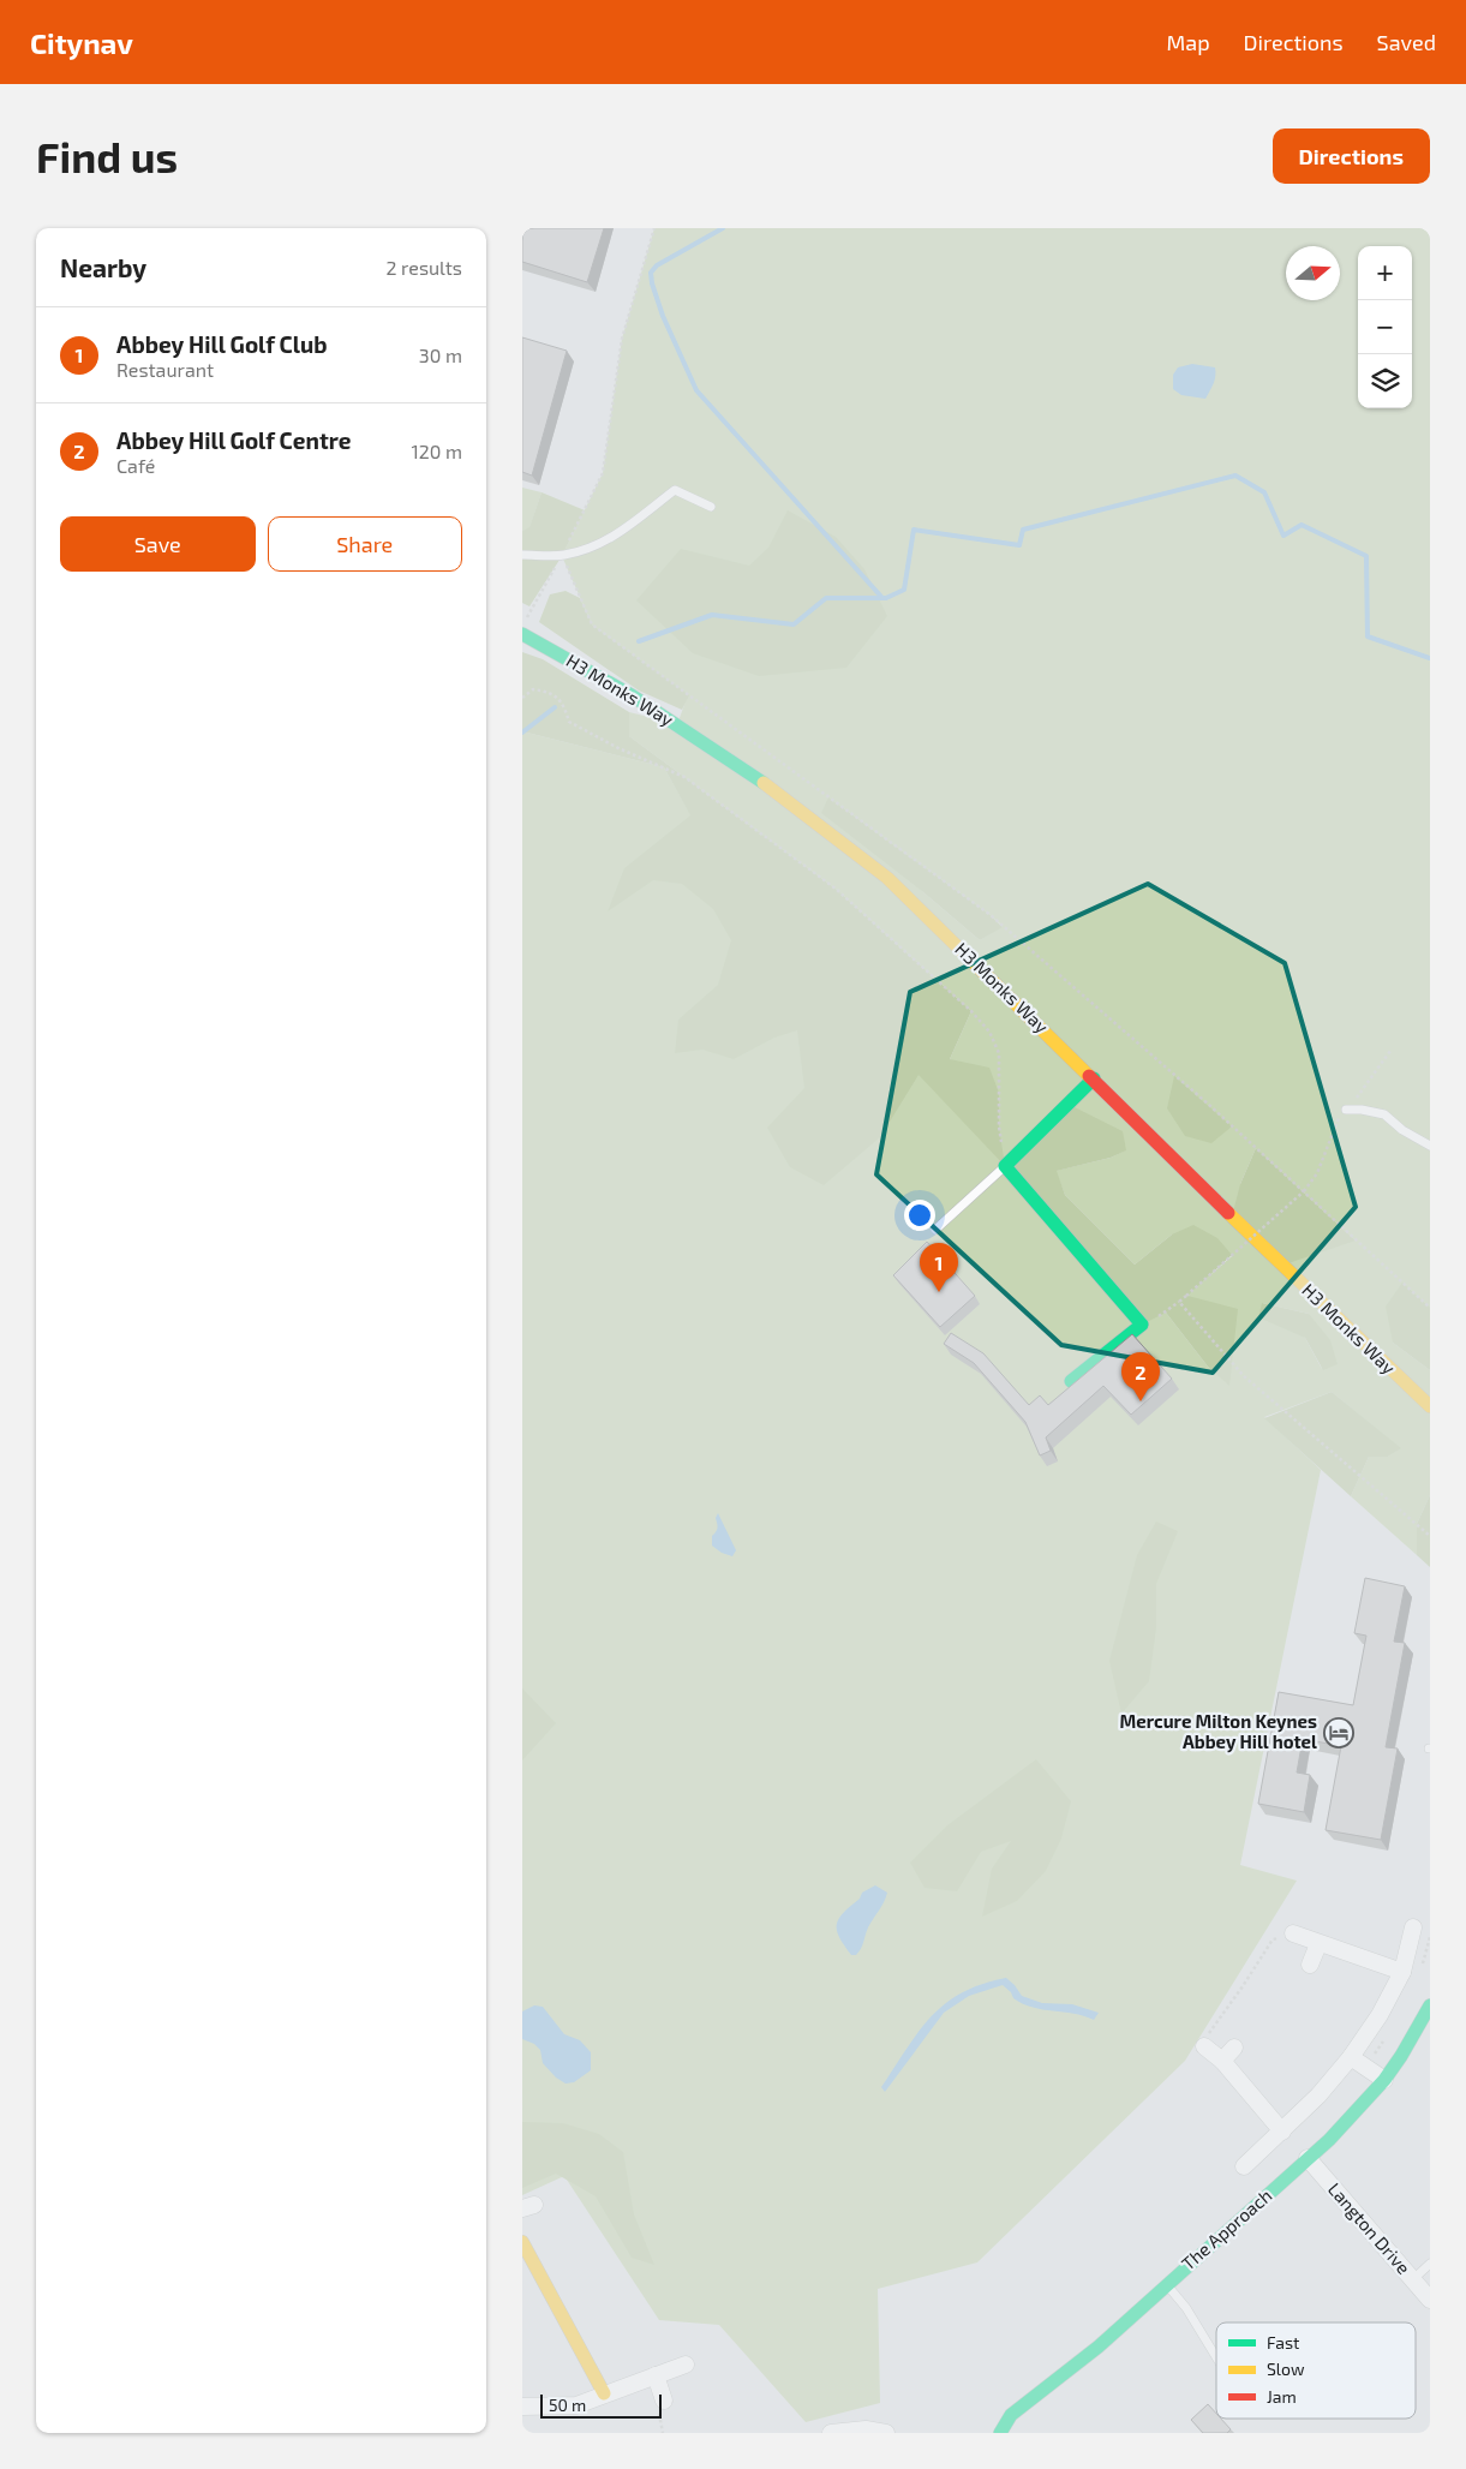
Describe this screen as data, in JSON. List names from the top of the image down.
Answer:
{
  "streets": {
    "street": ["H3 Monks Way", "Langton Drive", "The Approach"]
  },
  "crossings": [
    ["Langton Drive", "The Approach"]
  ],
  "places": {
    "hotel": ["Mercure Milton Keynes Abbey Hill hotel"]
  },
  "legend": ["Fast", "Slow", "Jam"],
  "scale_bar": "50 m",
  "north": "right",
  "page": {
    "header": "Citynav",
    "nav": ["Map", "Directions", "Saved"],
    "buttons": [
      "Directions",
      ["Save", "Share"]
    ],
    "title": "Find us",
    "heading": ["Nearby", "2 results"],
    "map_buttons": ["+", "−"],
    "list": [
      {
        "mark": "1",
        "name": "Abbey Hill Golf Club",
        "note": "Restaurant",
        "value": "30 m"
      },
      {
        "mark": "2",
        "name": "Abbey Hill Golf Centre",
        "note": "Café",
        "value": "120 m"
      }
    ],
    "pins": ["1", "2"],
    "scale": "50 m"
  }
}
